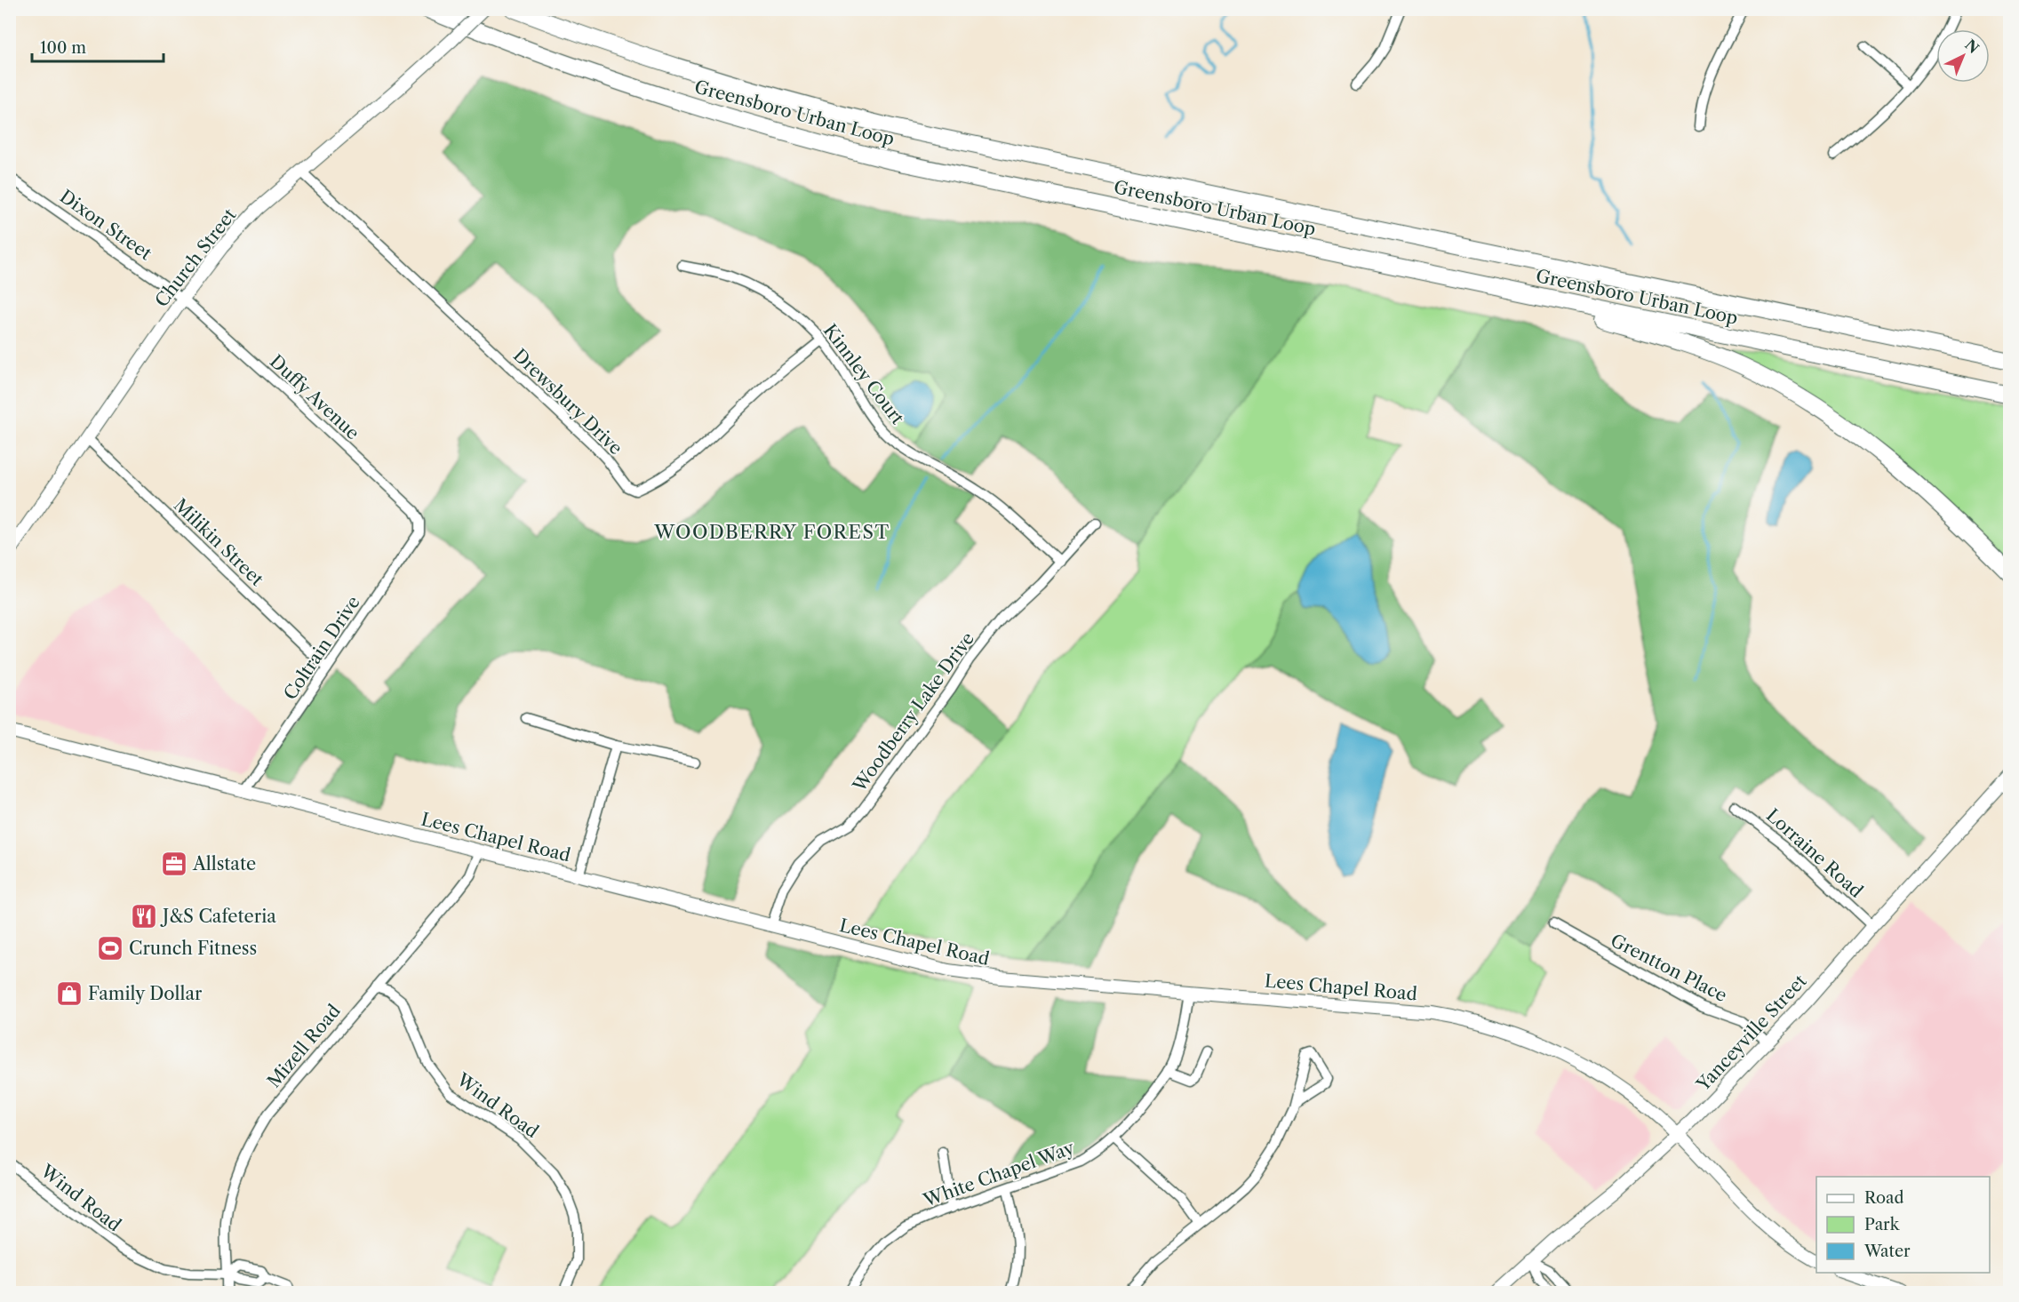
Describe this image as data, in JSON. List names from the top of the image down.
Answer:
{
  "streets": {
    "highway": ["Greensboro Urban Loop"],
    "main road": ["Church Street", "Lees Chapel Road", "Yanceyville Street"],
    "street": [
      "Dixon Street",
      "Kinnley Court",
      "Duffy Avenue",
      "Drewsbury Drive",
      "Milikin Street",
      "Coltrain Drive",
      "Woodberry Lake Drive",
      "Lorraine Road",
      "Grentton Place",
      "Mizell Road",
      "Wind Road",
      "White Chapel Way"
    ]
  },
  "crossings": [
    ["Dixon Street", "Church Street"],
    ["Dixon Street", "Duffy Avenue"],
    ["Church Street", "Duffy Avenue"],
    ["Church Street", "Drewsbury Drive"],
    ["Church Street", "Milikin Street"],
    ["Kinnley Court", "Drewsbury Drive"],
    ["Kinnley Court", "Woodberry Lake Drive"],
    ["Duffy Avenue", "Coltrain Drive"],
    ["Milikin Street", "Coltrain Drive"],
    ["Coltrain Drive", "Lees Chapel Road"],
    ["Woodberry Lake Drive", "Lees Chapel Road"],
    ["Lees Chapel Road", "Yanceyville Street"],
    ["Lees Chapel Road", "Mizell Road"],
    ["Lees Chapel Road", "White Chapel Way"],
    ["Lorraine Road", "Yanceyville Street"],
    ["Grentton Place", "Yanceyville Street"],
    ["Mizell Road", "Wind Road"]
  ],
  "districts": ["WOODBERRY FOREST"],
  "places": {
    "office": ["Allstate"],
    "restaurant": ["J&S Cafeteria"],
    "sports": ["Crunch Fitness"],
    "shop": ["Family Dollar"]
  },
  "legend": ["Road", "Park", "Water"],
  "scale_bar": "100 m",
  "north": "top right"
}
